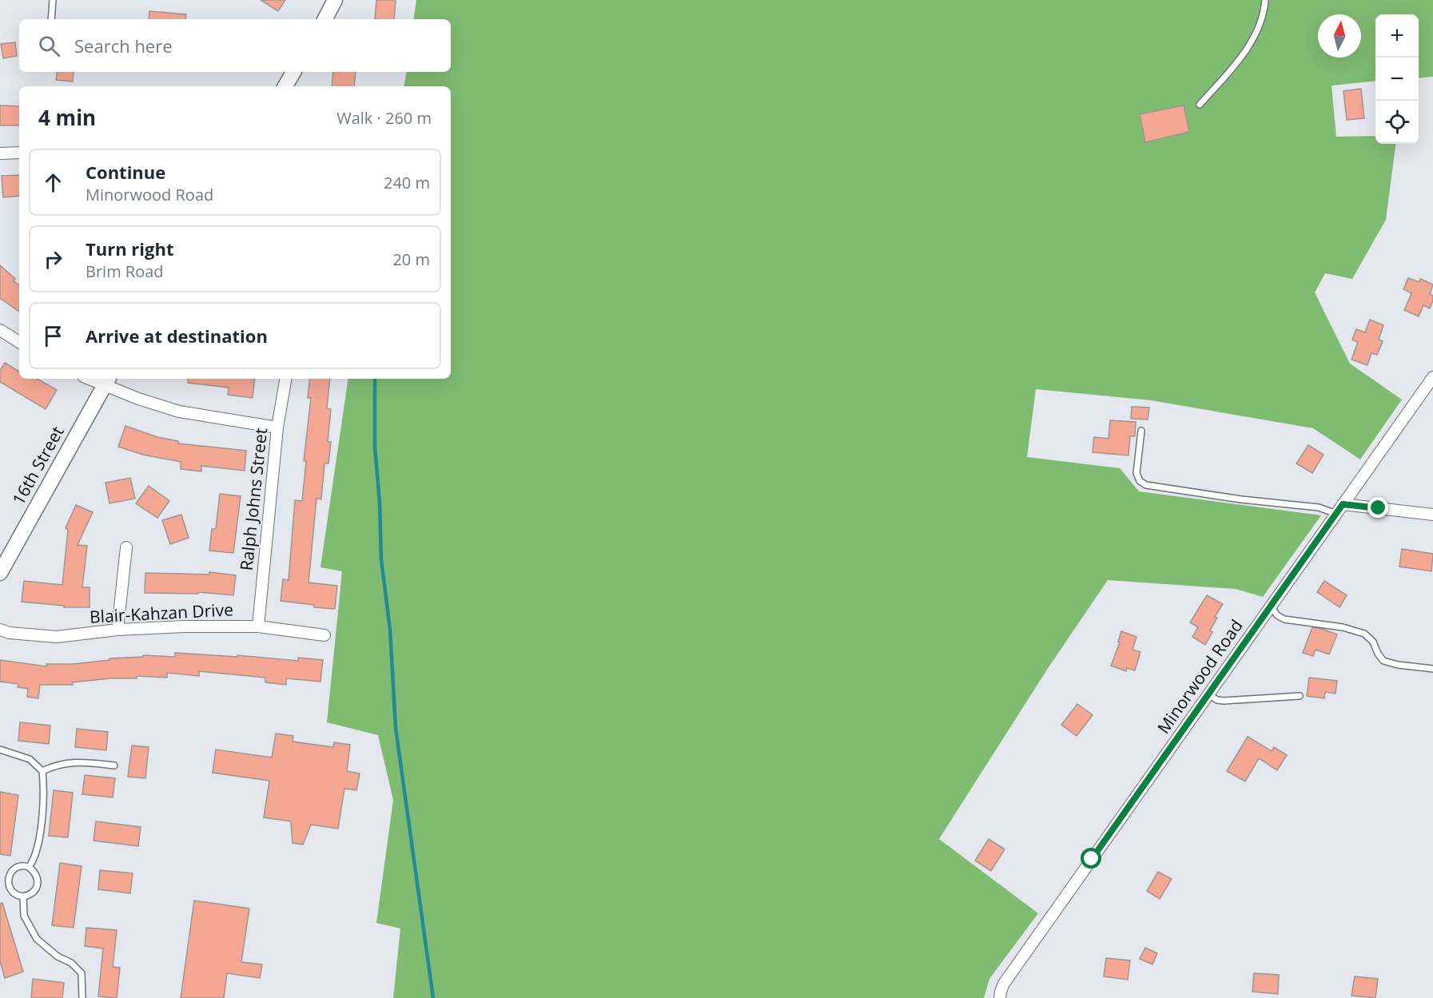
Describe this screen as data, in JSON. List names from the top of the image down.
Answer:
{
  "streets": {
    "street": [
      "16th Street",
      "Ralph Johns Street",
      "Blair-Kahzan Drive",
      "Minorwood Road"
    ]
  },
  "crossings": [
    ["Ralph Johns Street", "Blair-Kahzan Drive"]
  ],
  "north": "top",
  "page": {
    "map_buttons": ["+", "−"],
    "search": "Search here",
    "heading": ["4 min", "Walk · 260 m"],
    "list": [
      ["Continue", "Minorwood Road", "240 m"],
      ["Turn right", "Brim Road", "20 m"],
      "Arrive at destination"
    ]
  }
}
